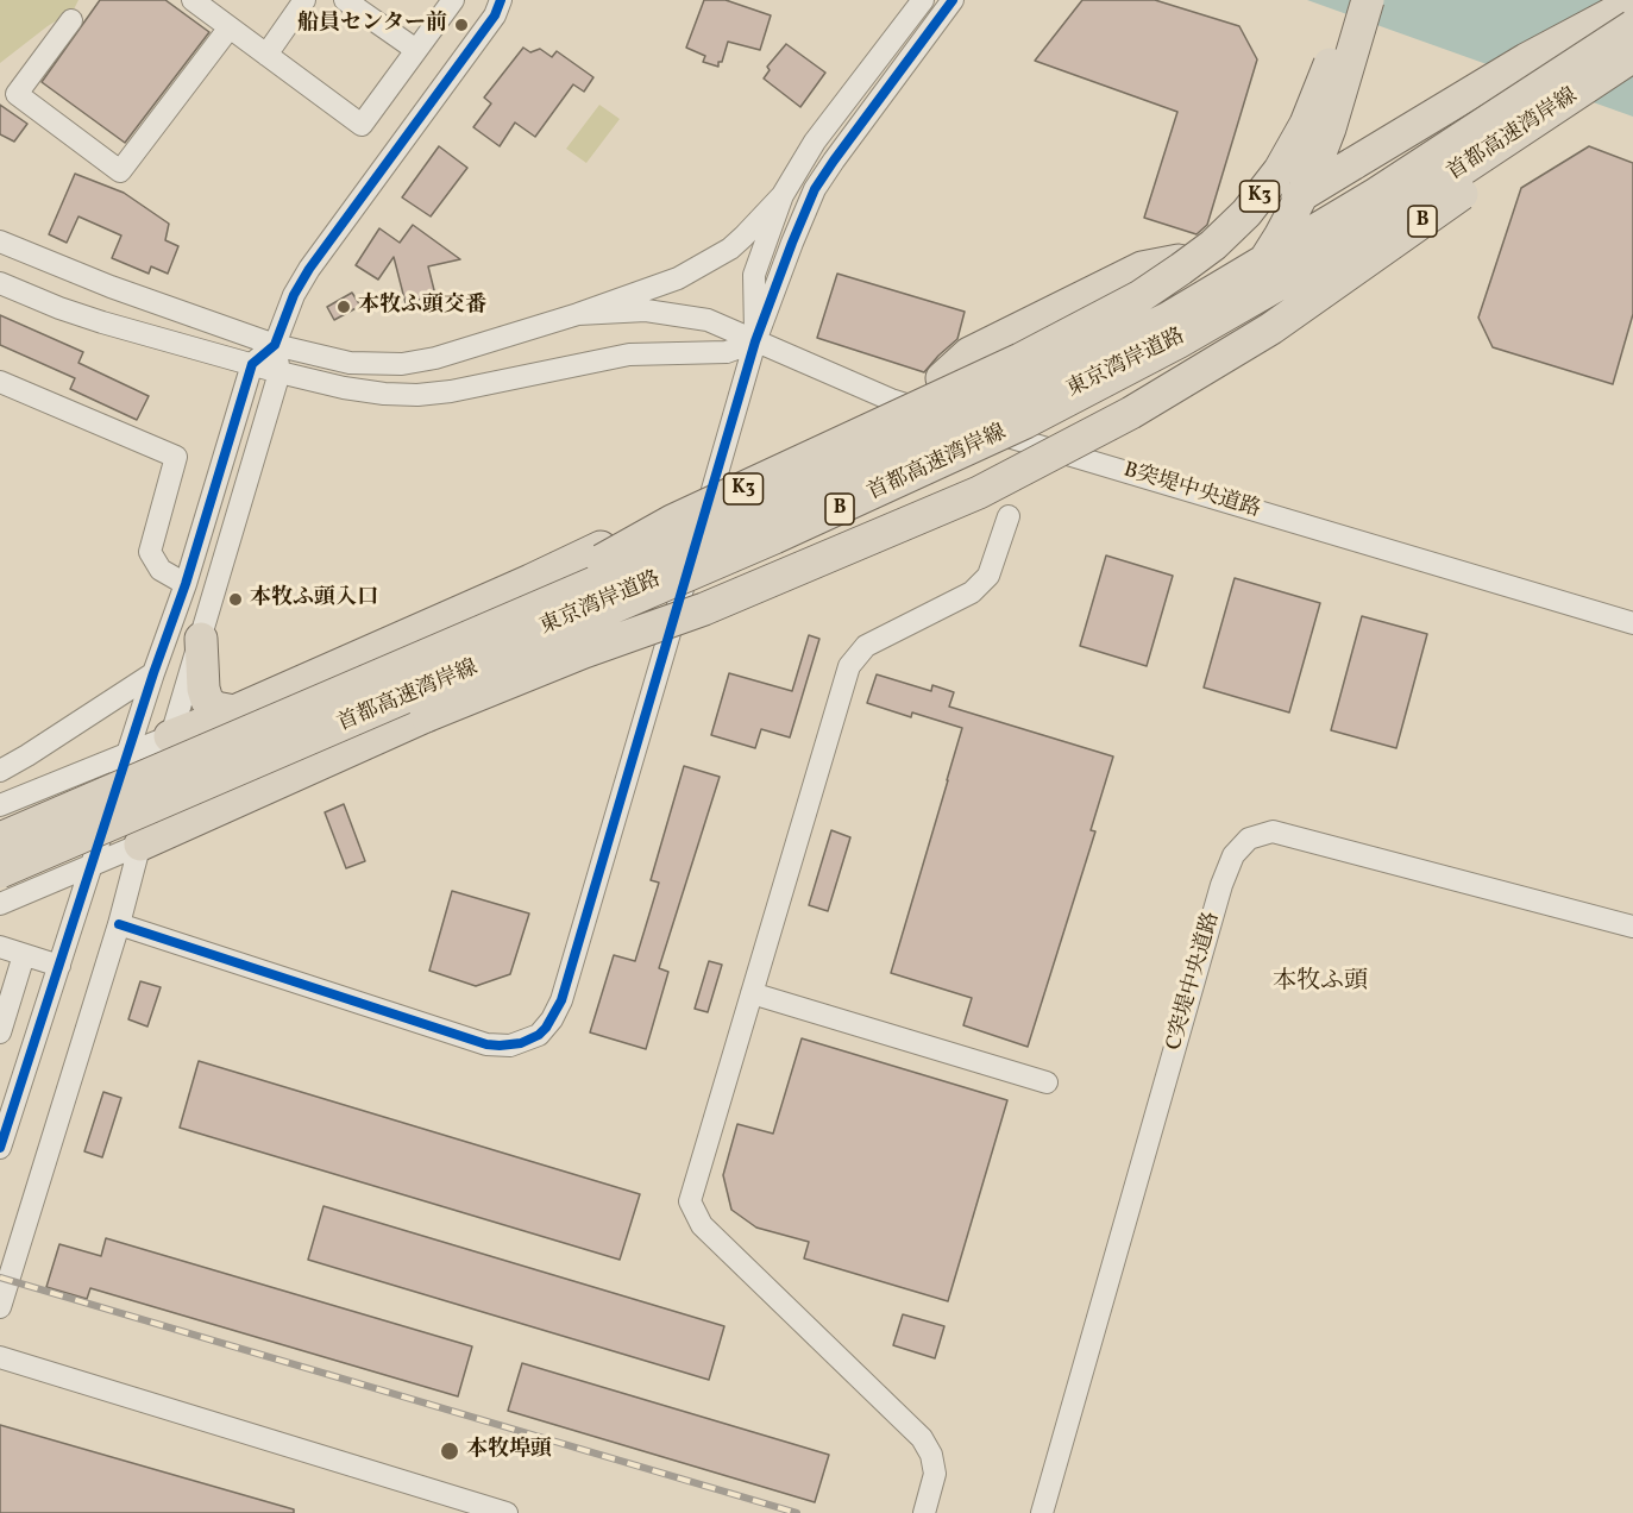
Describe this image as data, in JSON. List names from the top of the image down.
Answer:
{
  "streets": {
    "highway": [
      "首都高速湾岸線",
      "K3",
      "B",
      "東京湾岸道路"
    ],
    "street": ["B突堤中央道路", "C突堤中央道路"]
  },
  "crossings": [
    ["首都高速湾岸線", "K3"],
    ["首都高速湾岸線", "B"]
  ],
  "districts": ["本牧ふ頭"],
  "places": [
    "船員センター前",
    "本牧ふ頭交番",
    "本牧ふ頭入口",
    "本牧埠頭"
  ]
}
